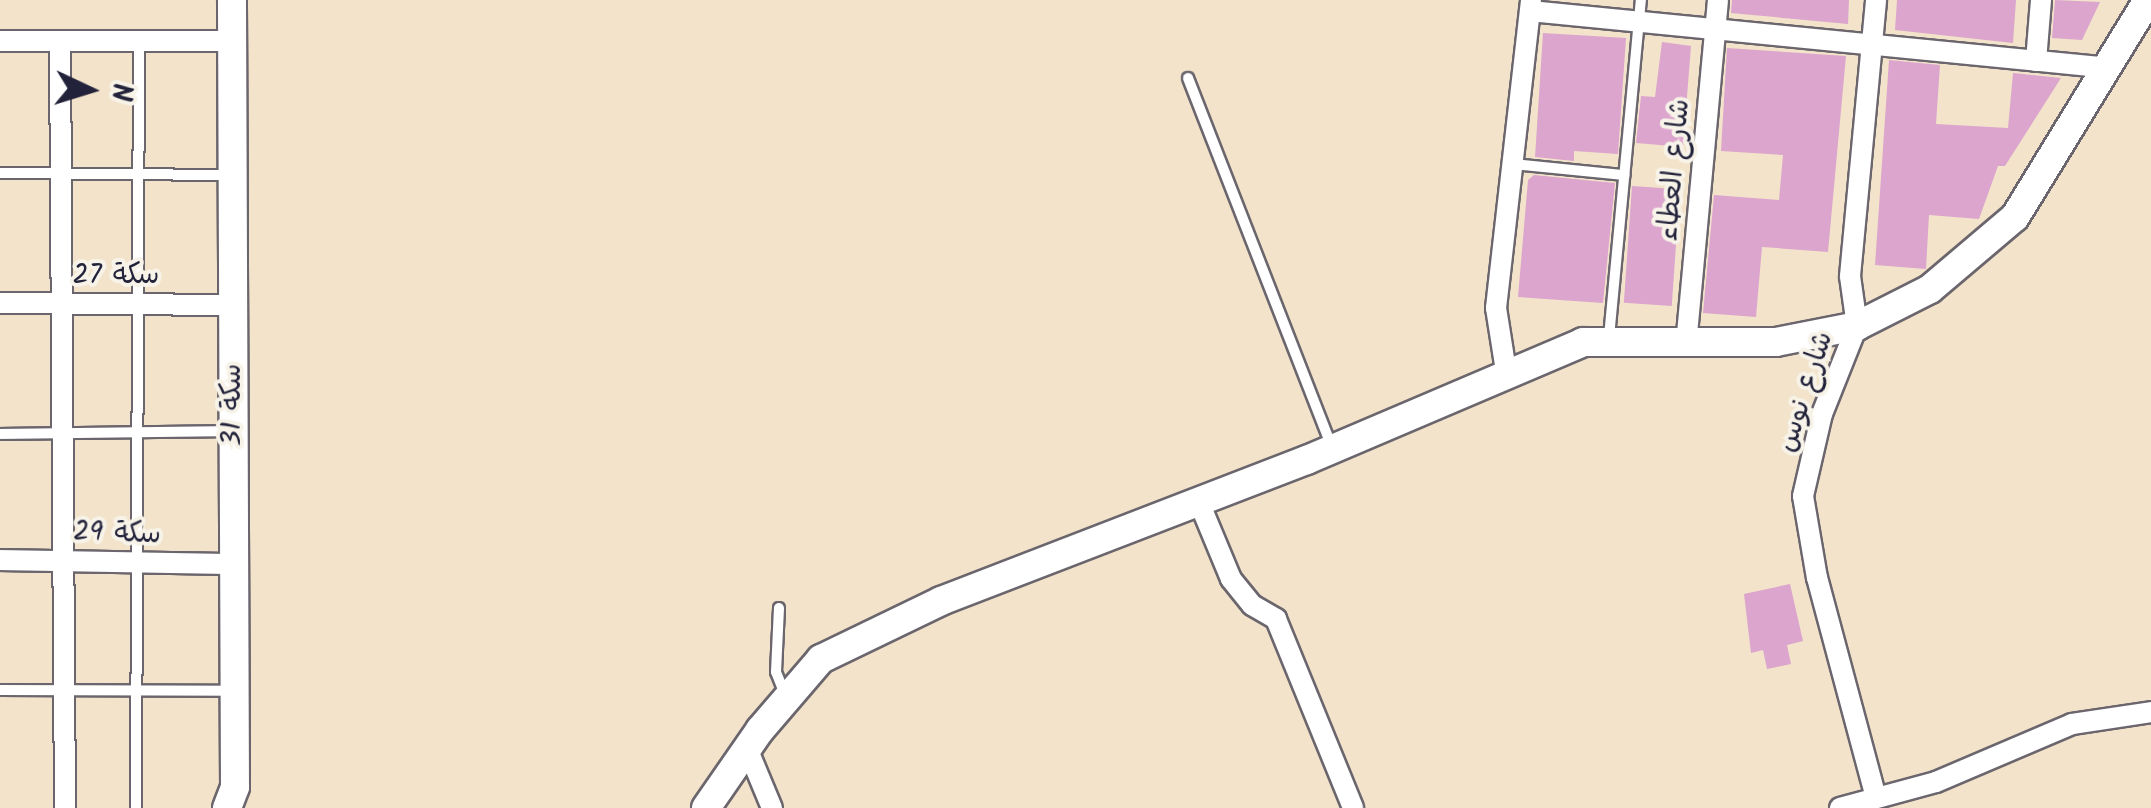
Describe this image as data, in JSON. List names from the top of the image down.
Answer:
{
  "streets": {
    "street": [
      "شارع العطاء",
      "سكة 27",
      "شارع نوس",
      "سكة 31",
      "سكة 29"
    ]
  },
  "crossings": [
    ["سكة 27", "سكة 31"],
    ["سكة 31", "سكة 29"]
  ],
  "north": "right"
}
